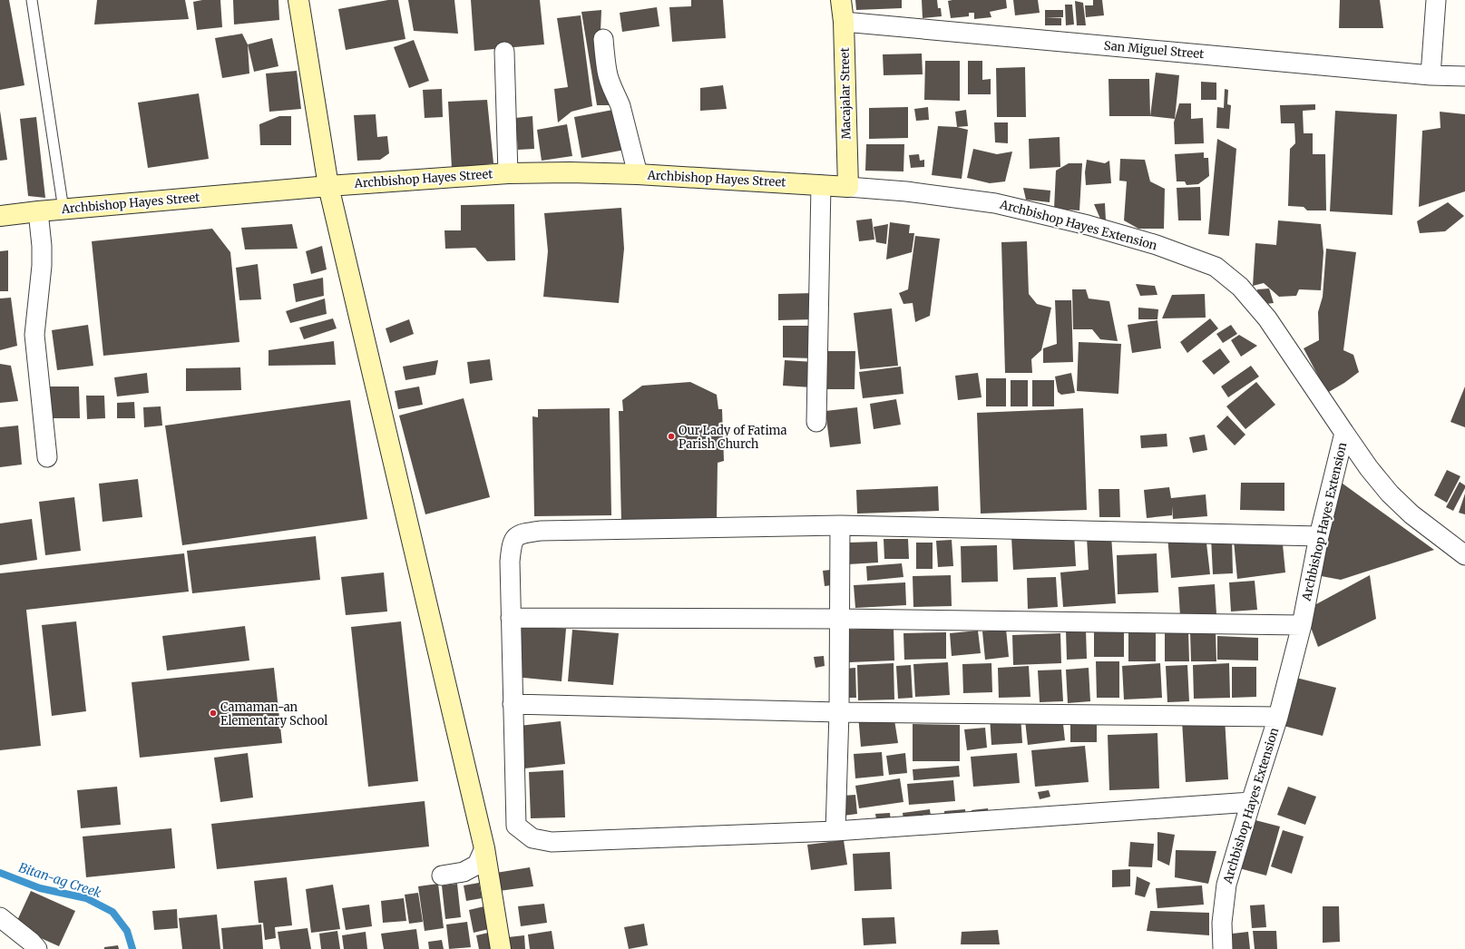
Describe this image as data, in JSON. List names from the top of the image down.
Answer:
{
  "streets": {
    "street": [
      "San Miguel Street",
      "Macajalar Street",
      "Archbishop Hayes Street",
      "Archbishop Hayes Extension"
    ]
  },
  "crossings": [
    ["San Miguel Street", "Macajalar Street"],
    ["Macajalar Street", "Archbishop Hayes Street"],
    ["Macajalar Street", "Archbishop Hayes Extension"],
    ["Archbishop Hayes Street", "Archbishop Hayes Extension"]
  ],
  "water": ["Bitan-ag Creek"],
  "places": ["Our Lady of Fatima Parish Church", "Camaman-an Elementary School"]
}
